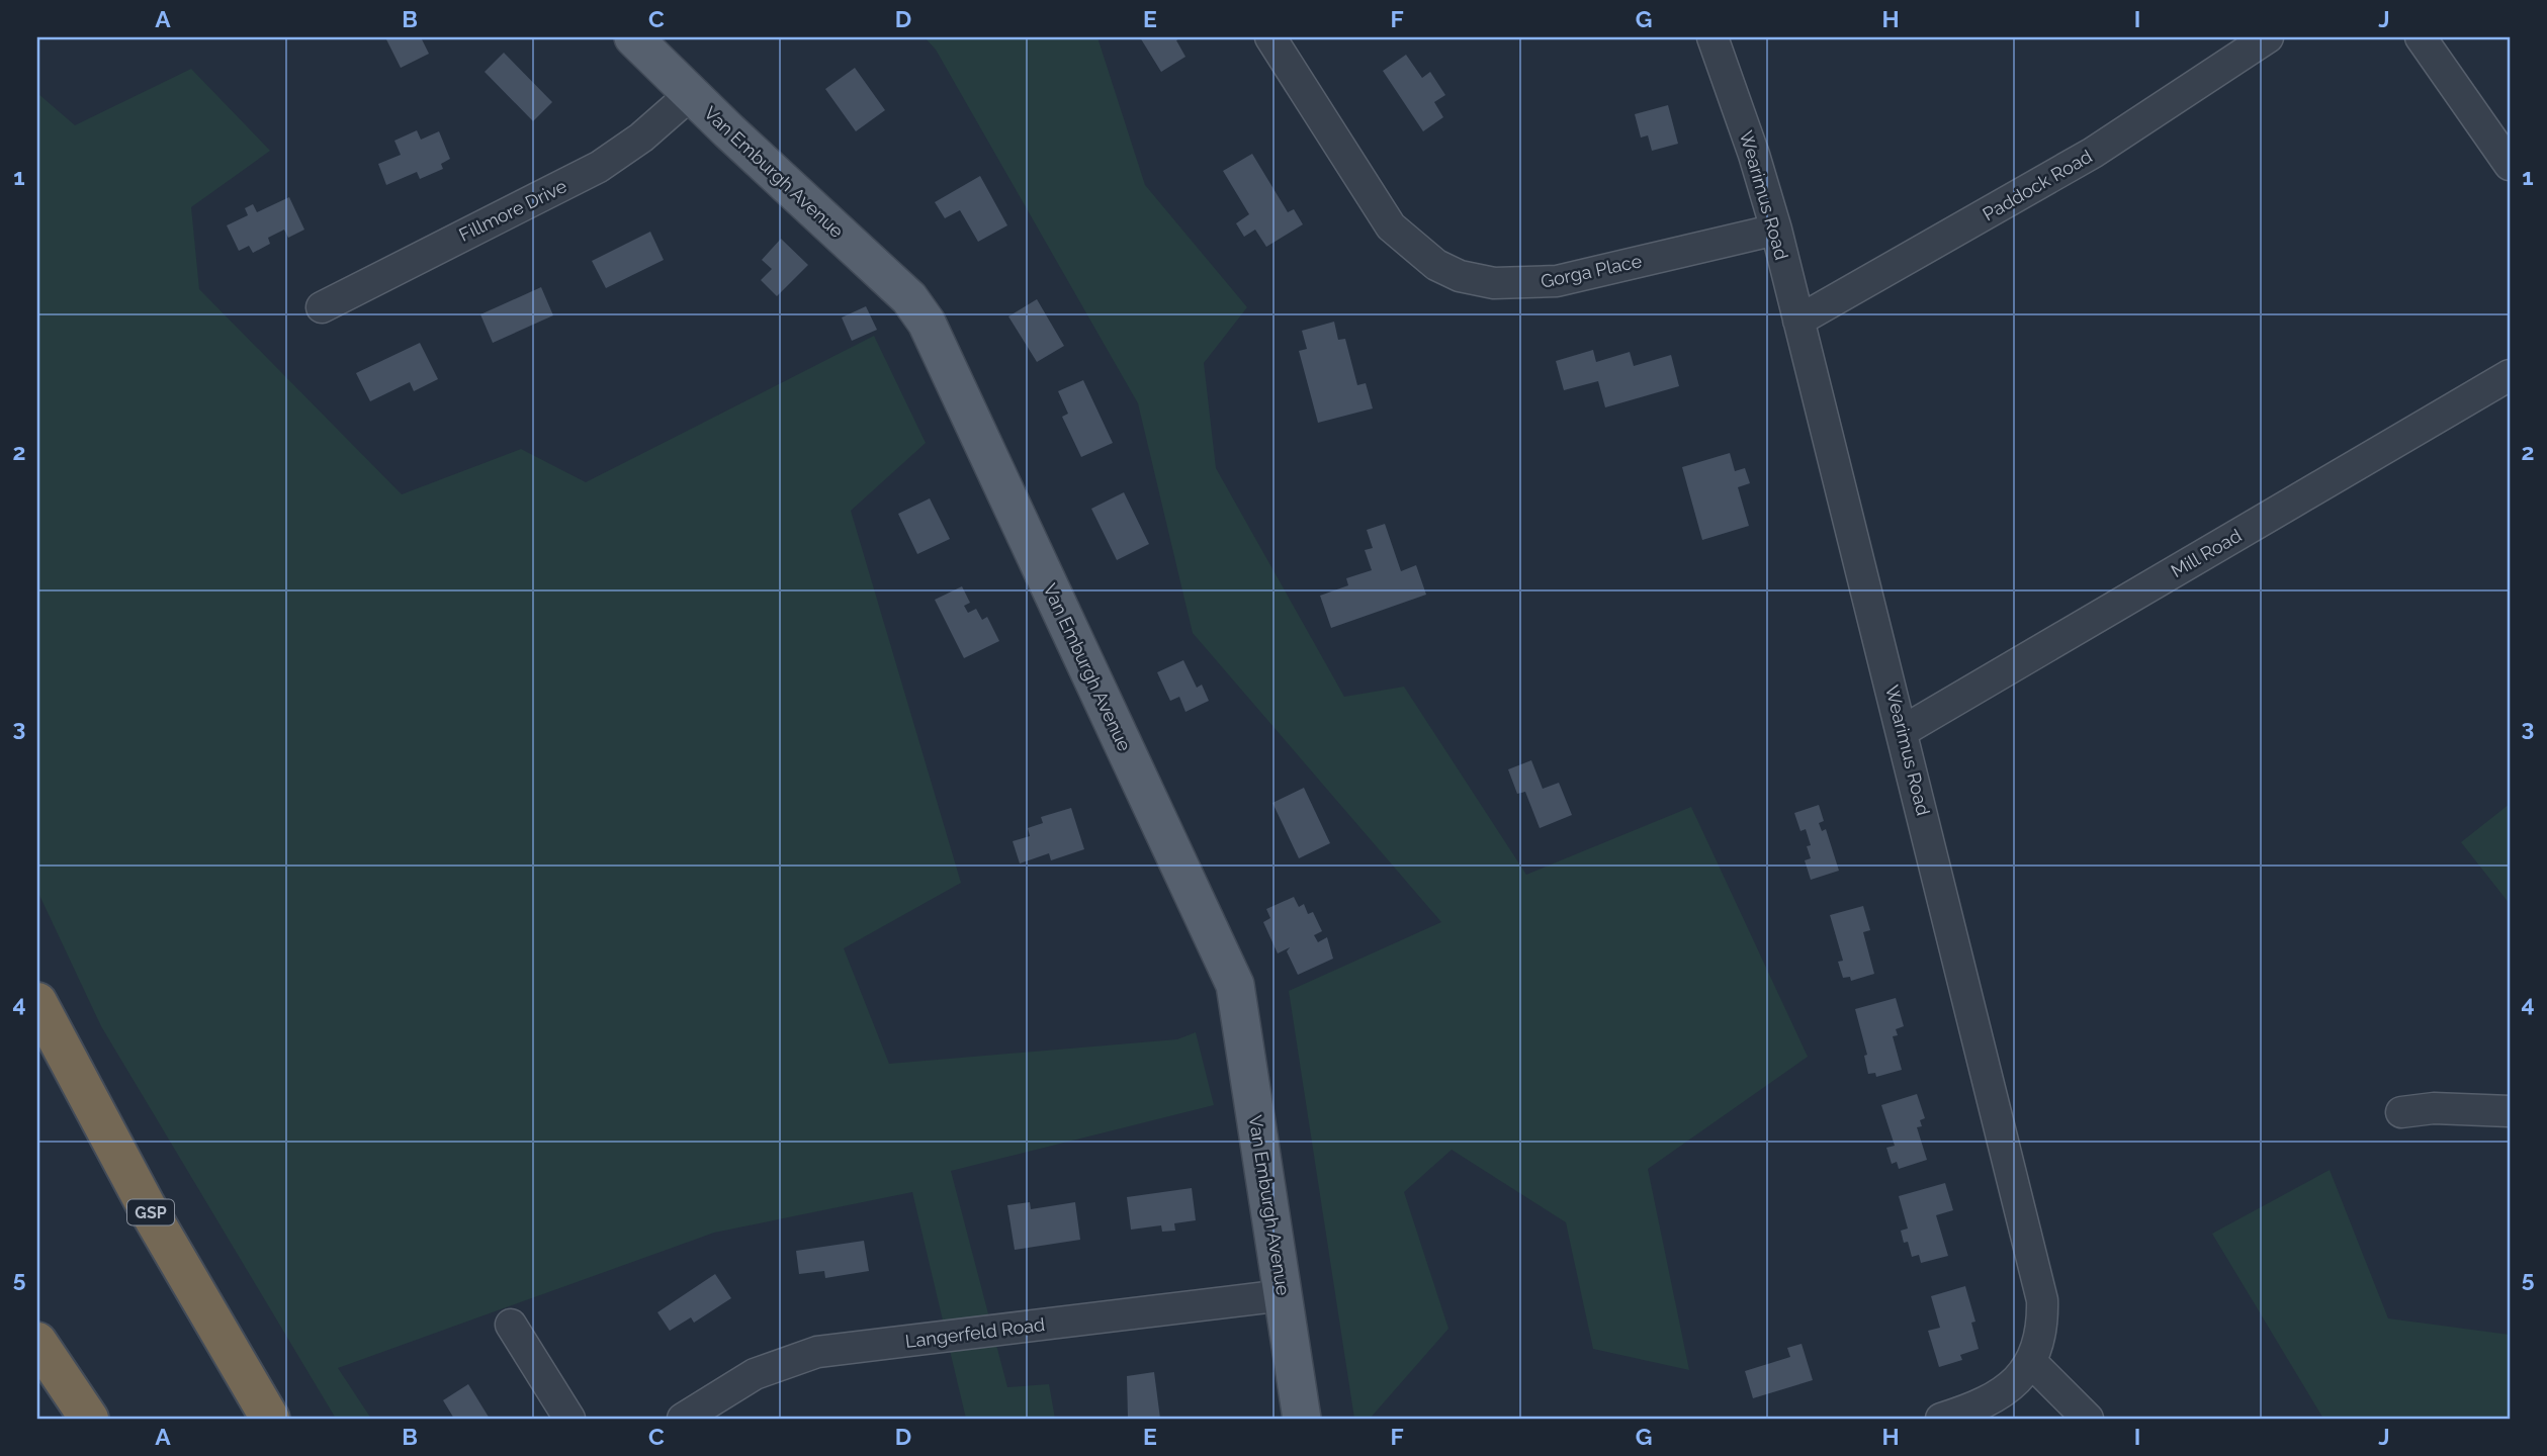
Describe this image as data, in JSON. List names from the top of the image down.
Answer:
{
  "streets": {
    "highway": ["GSP"],
    "main road": ["Van Emburgh Avenue"],
    "street": [
      "Paddock Road",
      "Wearimus Road",
      "Fillmore Drive",
      "Gorga Place",
      "Mill Road",
      "Langerfeld Road"
    ]
  },
  "crossings": [
    ["Van Emburgh Avenue", "Fillmore Drive"],
    ["Van Emburgh Avenue", "Langerfeld Road"],
    ["Paddock Road", "Wearimus Road"],
    ["Wearimus Road", "Gorga Place"],
    ["Wearimus Road", "Mill Road"]
  ],
  "grid": {
    "columns": [
      "A",
      "B",
      "C",
      "D",
      "E",
      "F",
      "G",
      "H",
      "I",
      "J"
    ],
    "rows": [
      "1",
      "2",
      "3",
      "4",
      "5"
    ]
  }
}
